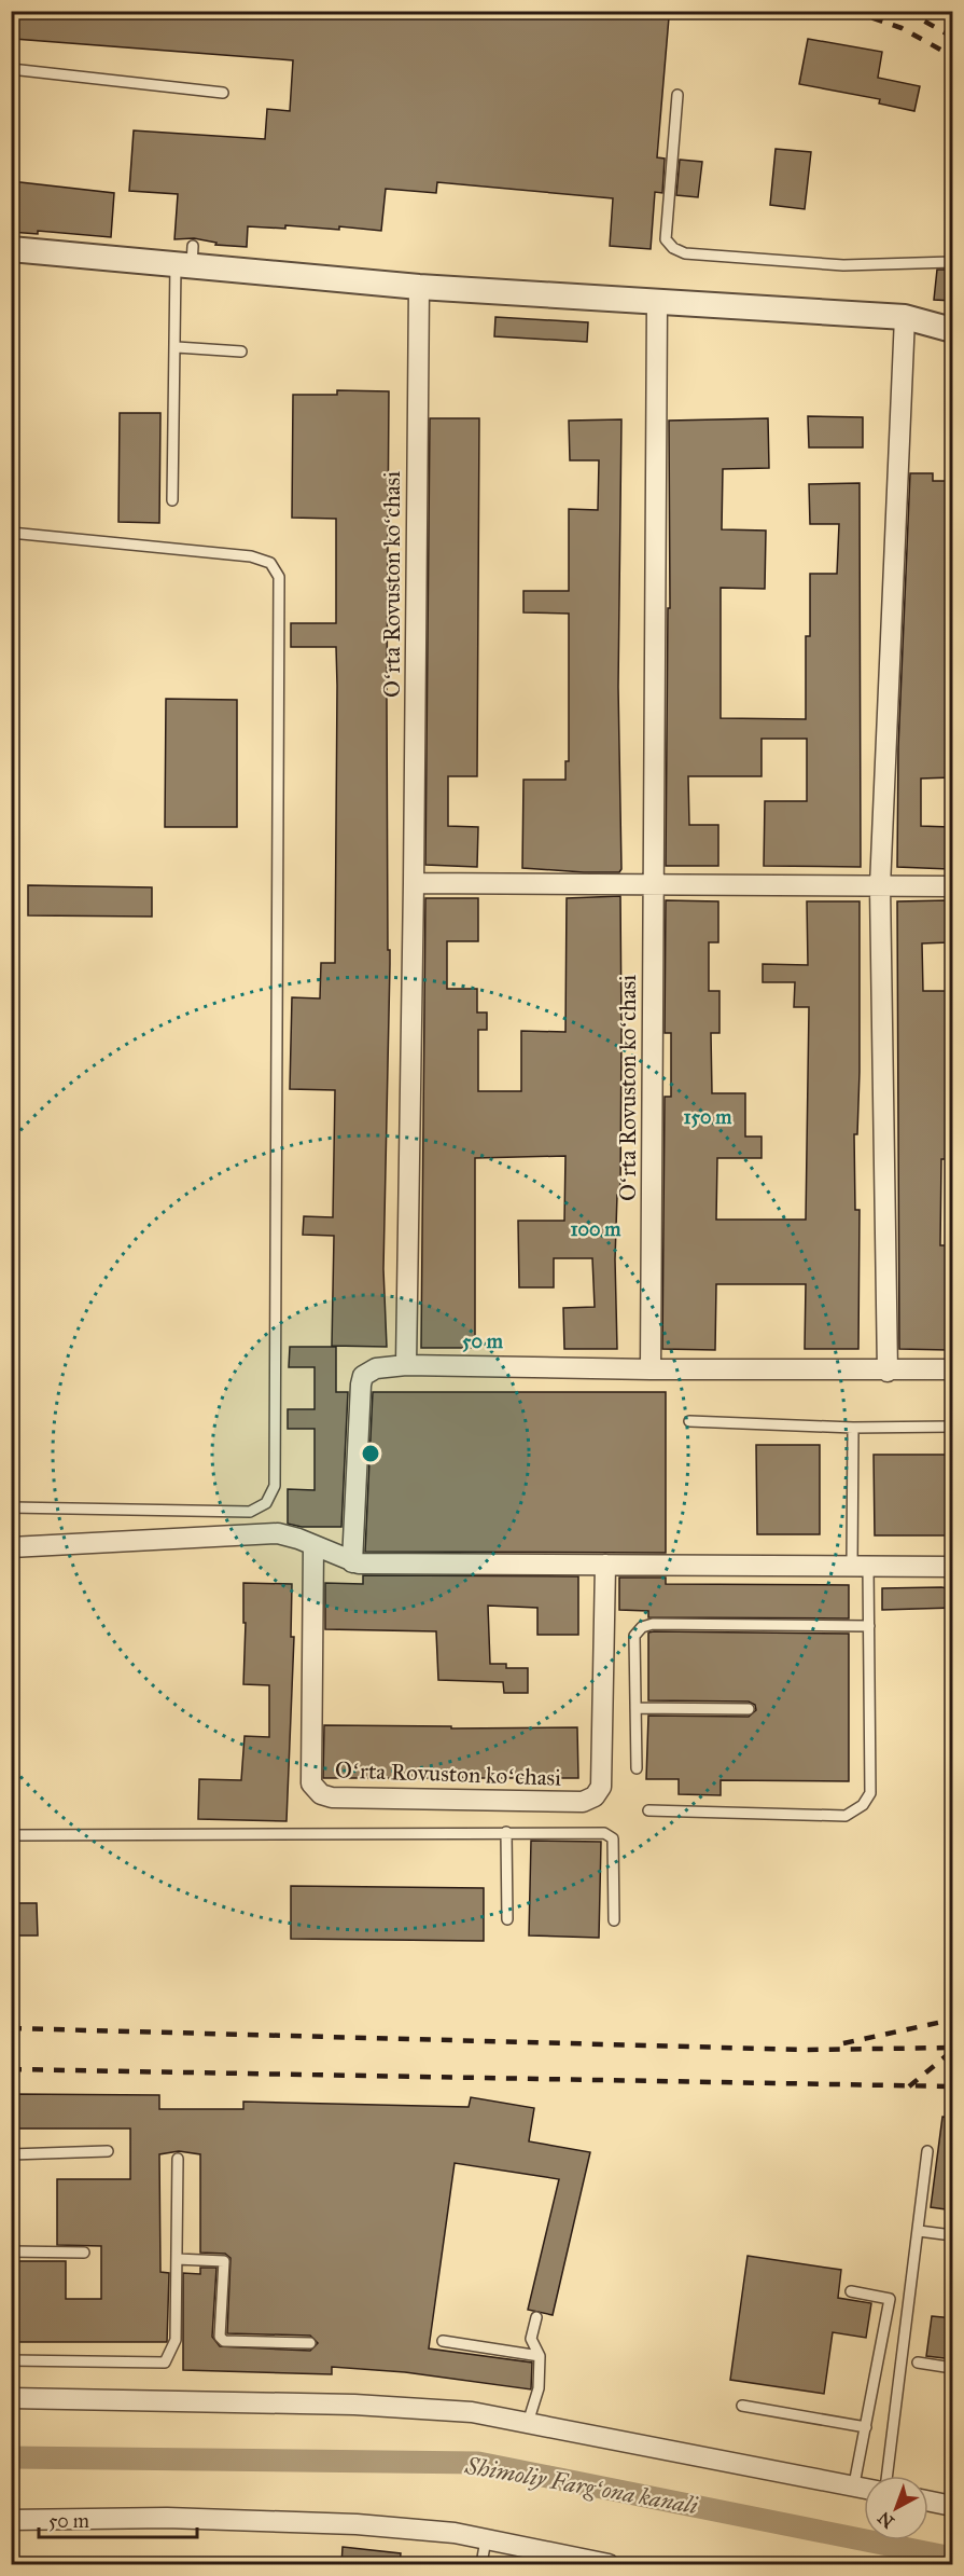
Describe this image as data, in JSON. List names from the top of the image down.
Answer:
{
  "streets": {
    "street": ["Oʻrta Rovuston koʻchasi"]
  },
  "water": ["Shimoliy Fargʻona kanali"],
  "scale_bar": "50 m",
  "north": "bottom left",
  "rings": ["150 m", "100 m", "50 m"]
}
